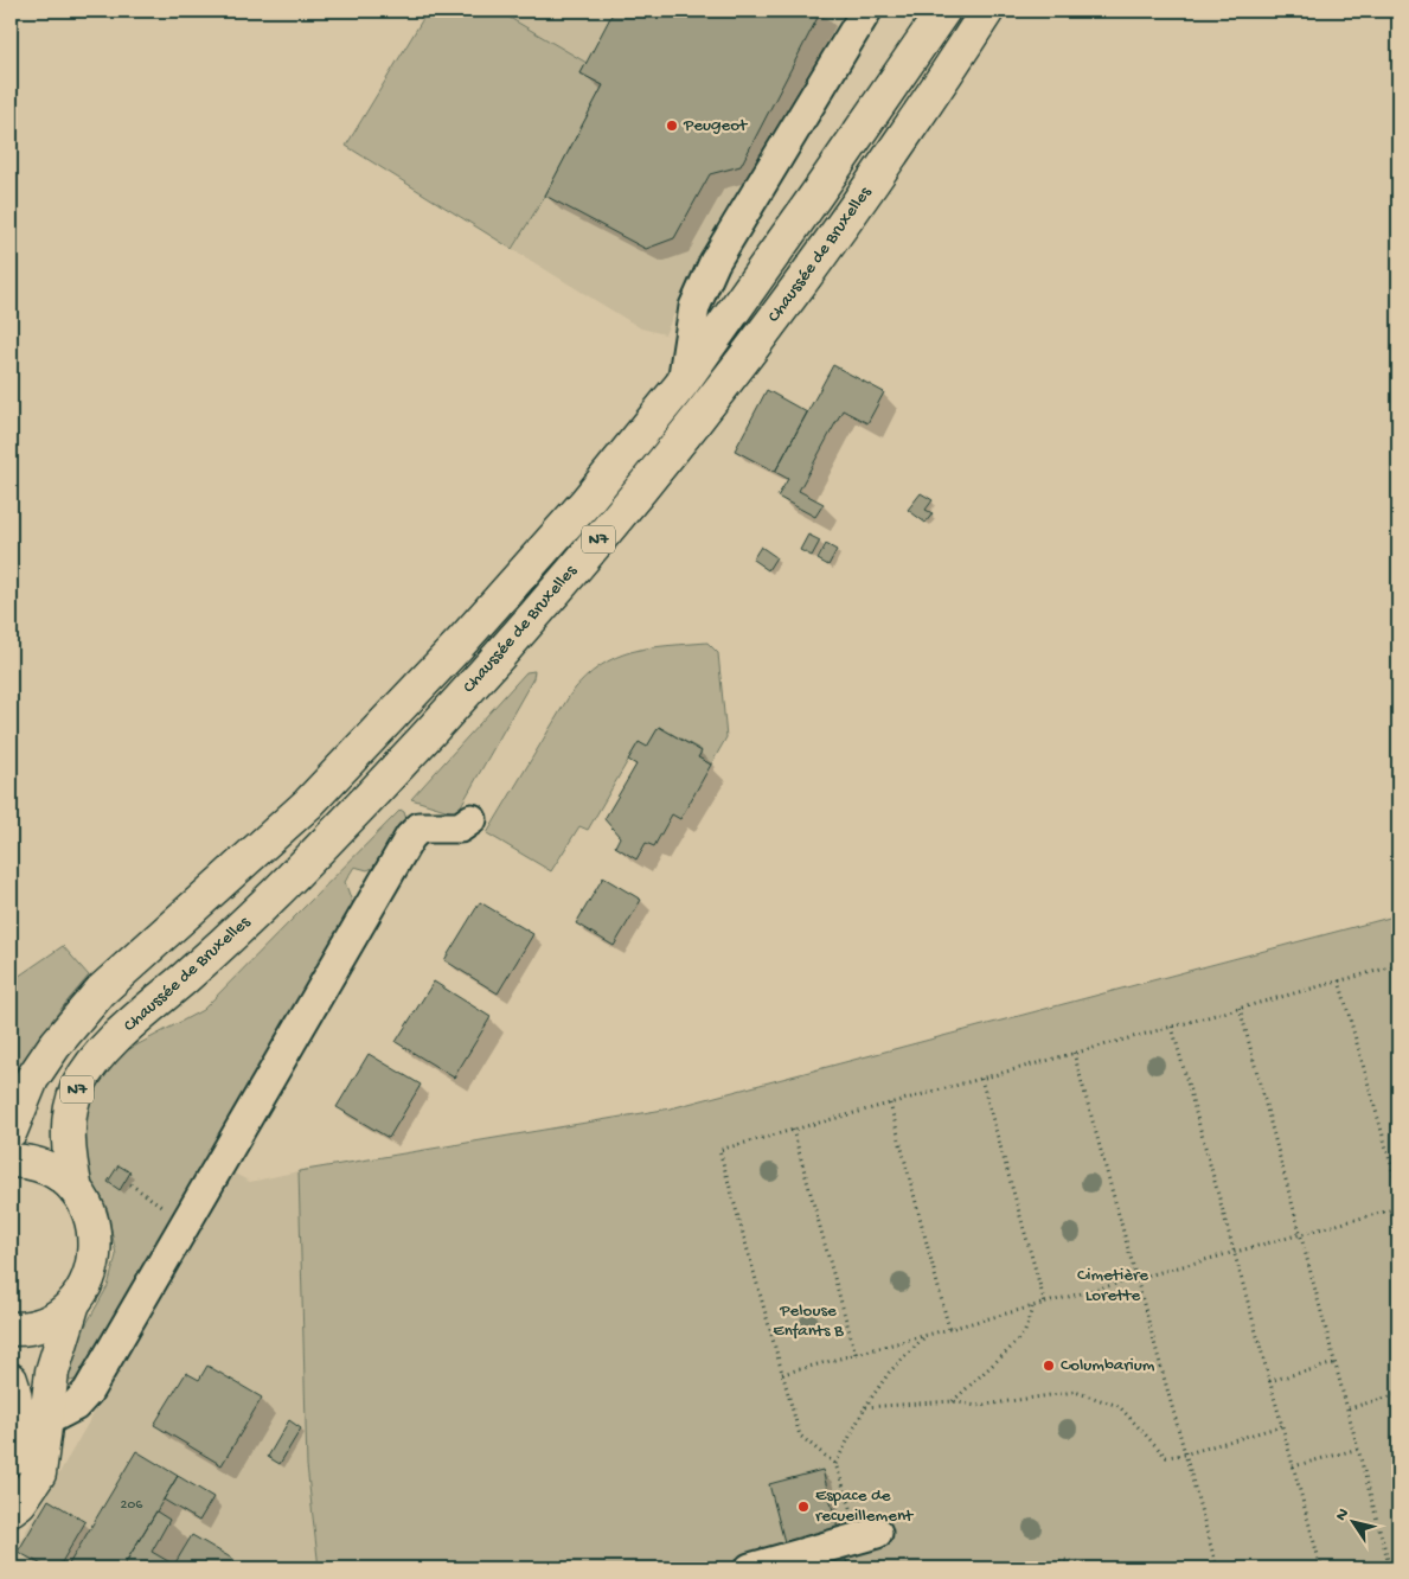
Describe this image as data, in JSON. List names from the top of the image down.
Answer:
{
  "streets": {
    "main road": ["Chaussée de Bruxelles", "N7"]
  },
  "parks": ["Cimetière Lorette", "Pelouse Enfants B"],
  "places": ["Peugeot", "Columbarium", "Espace de recueillement"],
  "house_numbers": ["206"],
  "north": "top left"
}
